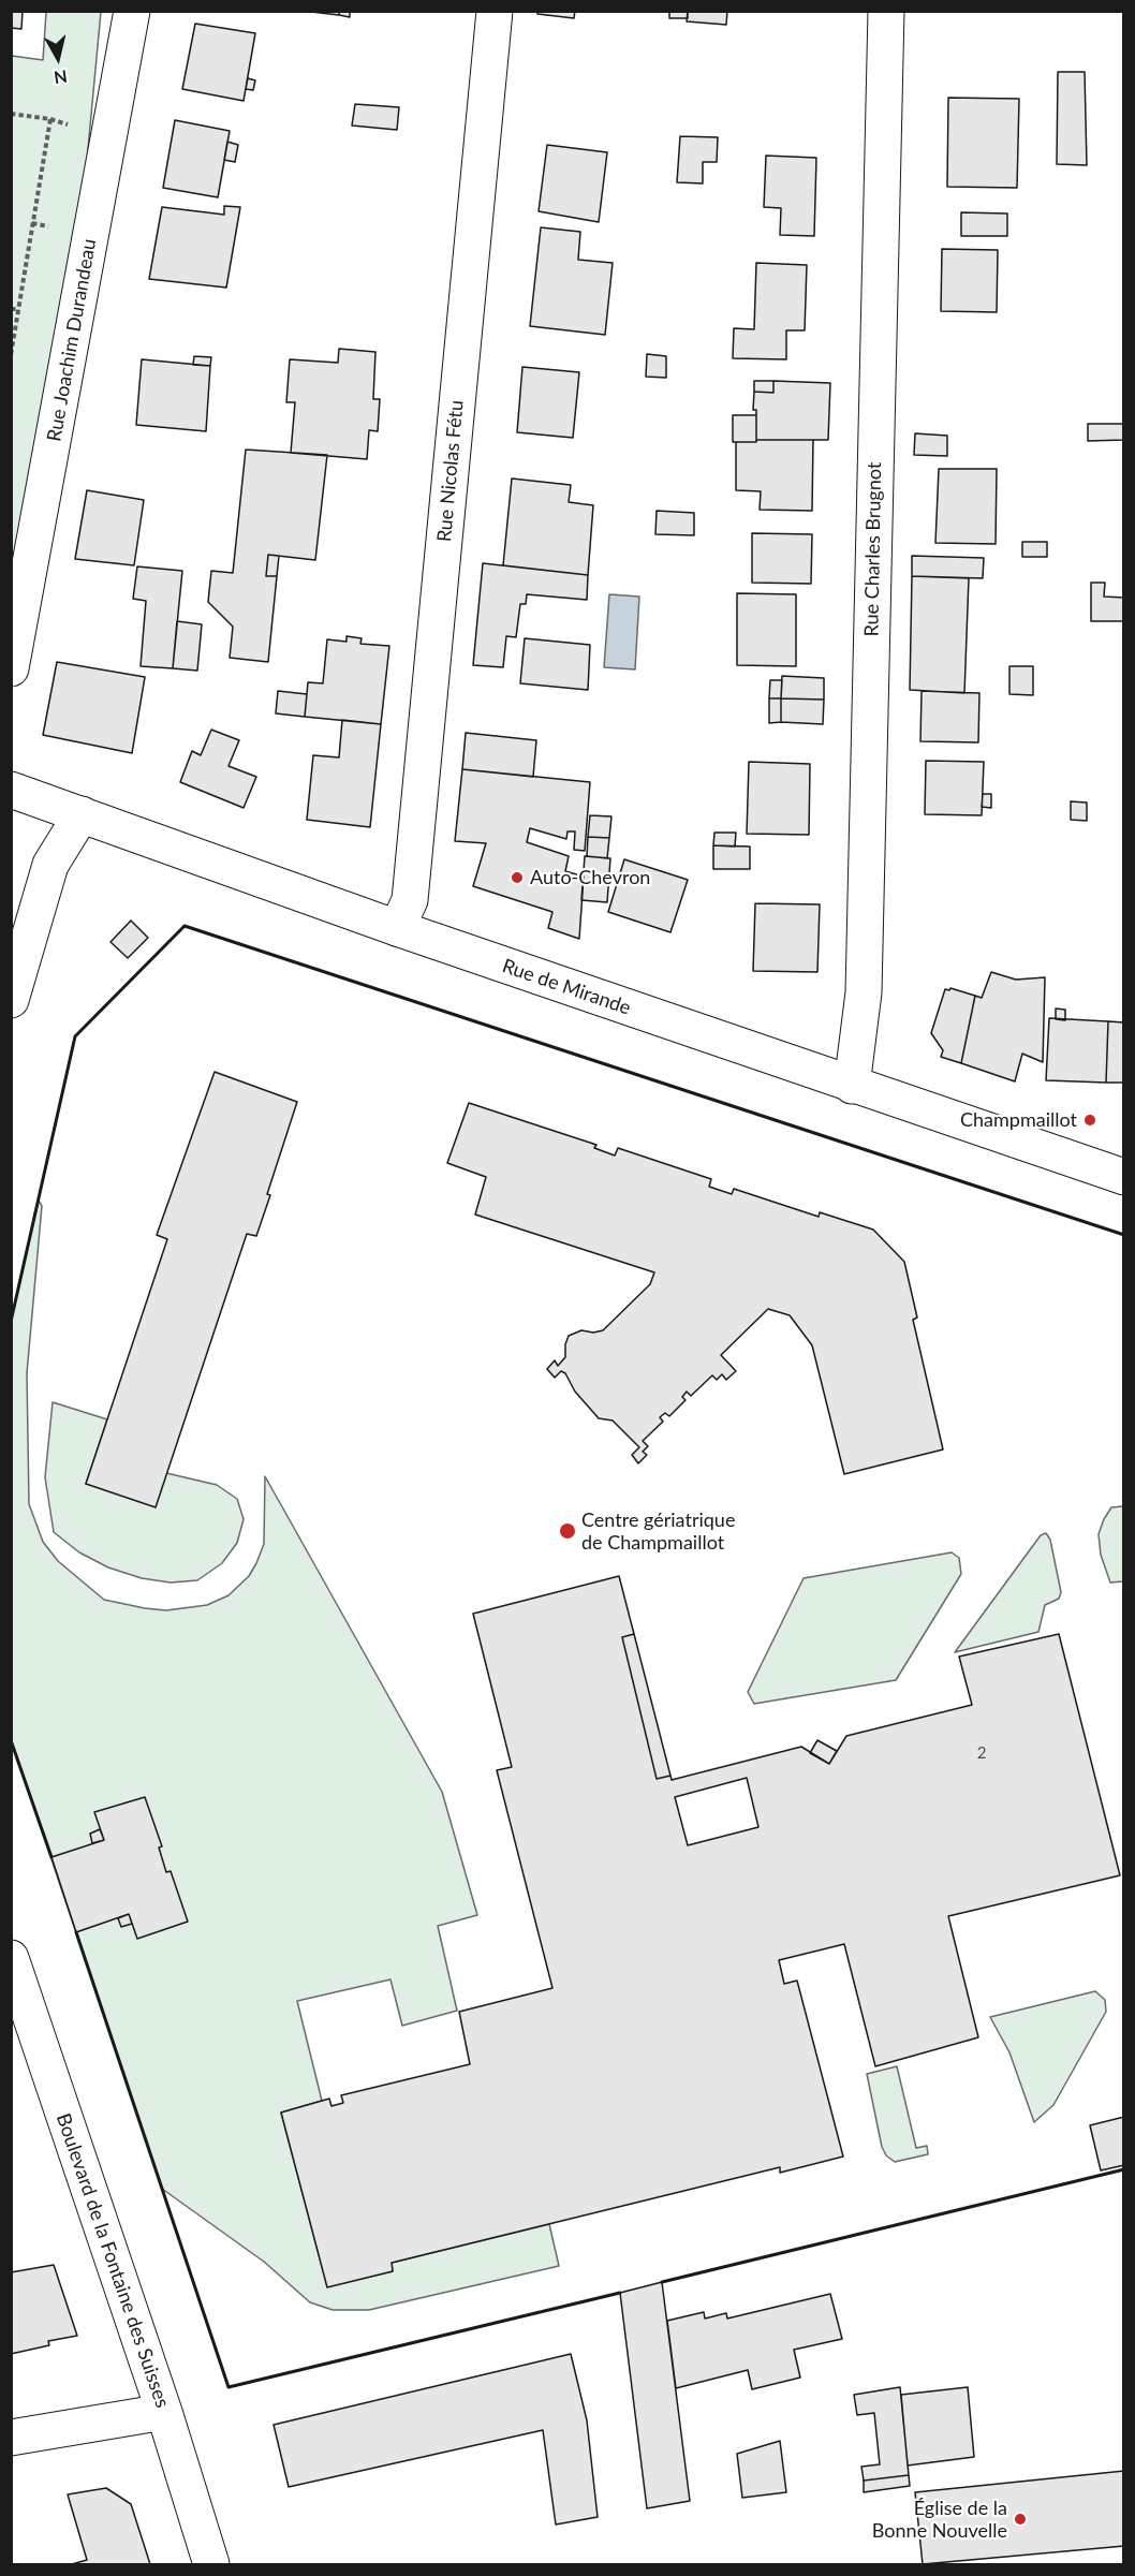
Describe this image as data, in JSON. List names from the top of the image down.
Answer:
{
  "streets": {
    "street": [
      "Rue Joachim Durandeau",
      "Rue Nicolas Fétu",
      "Rue Charles Brugnot",
      "Rue de Mirande",
      "Boulevard de la Fontaine des Suisses"
    ]
  },
  "crossings": [
    ["Rue Nicolas Fétu", "Rue de Mirande"],
    ["Rue Charles Brugnot", "Rue de Mirande"]
  ],
  "places": [
    "Auto-Chevron",
    "Champmaillot",
    "Centre gériatrique de Champmaillot",
    "Église de la Bonne Nouvelle"
  ],
  "house_numbers": ["2"],
  "north": "bottom"
}
